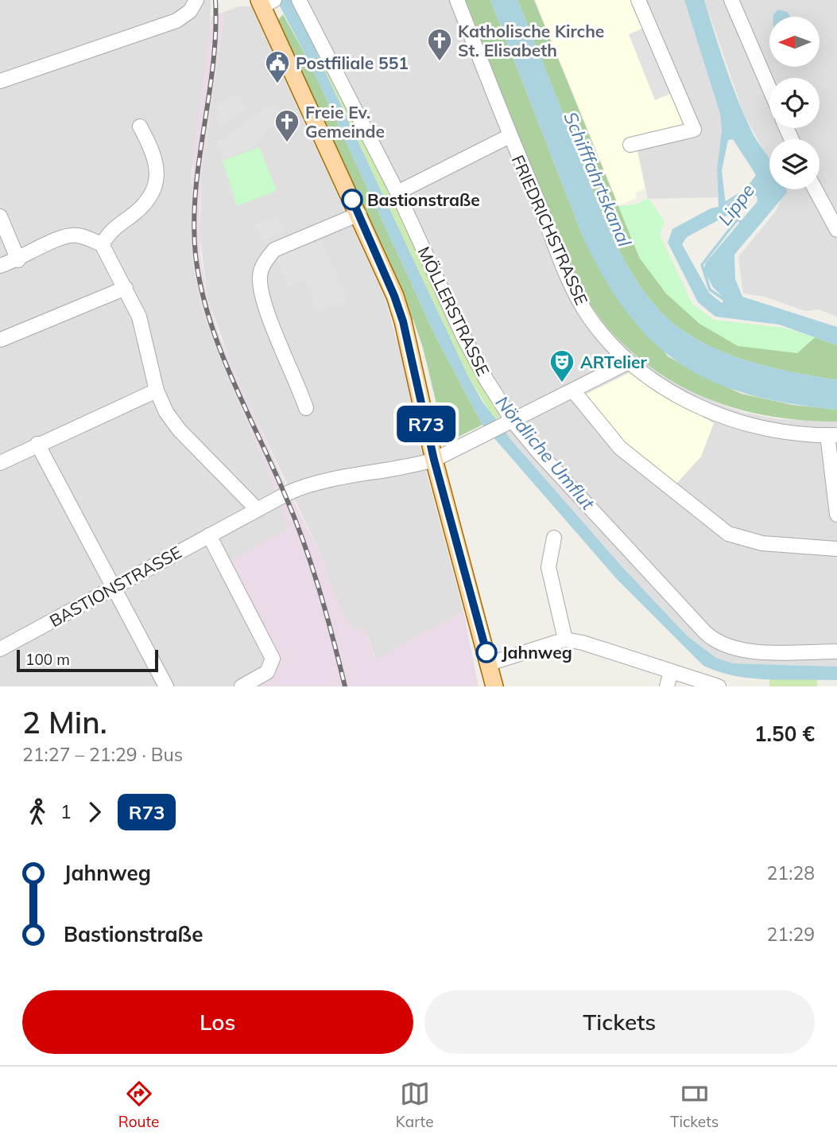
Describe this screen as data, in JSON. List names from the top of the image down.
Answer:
{
  "streets": {
    "street": ["FRIEDRICHSTRASSE", "MÖLLERSTRASSE", "BASTIONSTRASSE"]
  },
  "crossings": [
    ["FRIEDRICHSTRASSE", "BASTIONSTRASSE"],
    ["MÖLLERSTRASSE", "BASTIONSTRASSE"]
  ],
  "water": ["Schifffahrtskanal", "Lippe", "Nördliche Umflut"],
  "places": {
    "church": ["Katholische Kirche St. Elisabeth", "Freie Ev. Gemeinde"],
    "public building": ["Postfiliale 551"],
    "other": ["Bastionstraße", "Jahnweg"],
    "theatre": ["ARTelier"]
  },
  "lines": ["bus line R73"],
  "scale_bar": "100 m",
  "north": "left",
  "page": {
    "on_map": "R73",
    "scale": "100 m",
    "heading": ["2 Min.", "21:27 – 21:29 · Bus", "1.50 €"],
    "legs": ["1", "R73"],
    "list": [
      {
        "name": "Jahnweg",
        "value": "21:28"
      },
      {
        "name": "Bastionstraße",
        "value": "21:29"
      }
    ],
    "buttons": ["Los", "Tickets"],
    "tabs": ["Route", "Karte", "Tickets"]
  }
}
